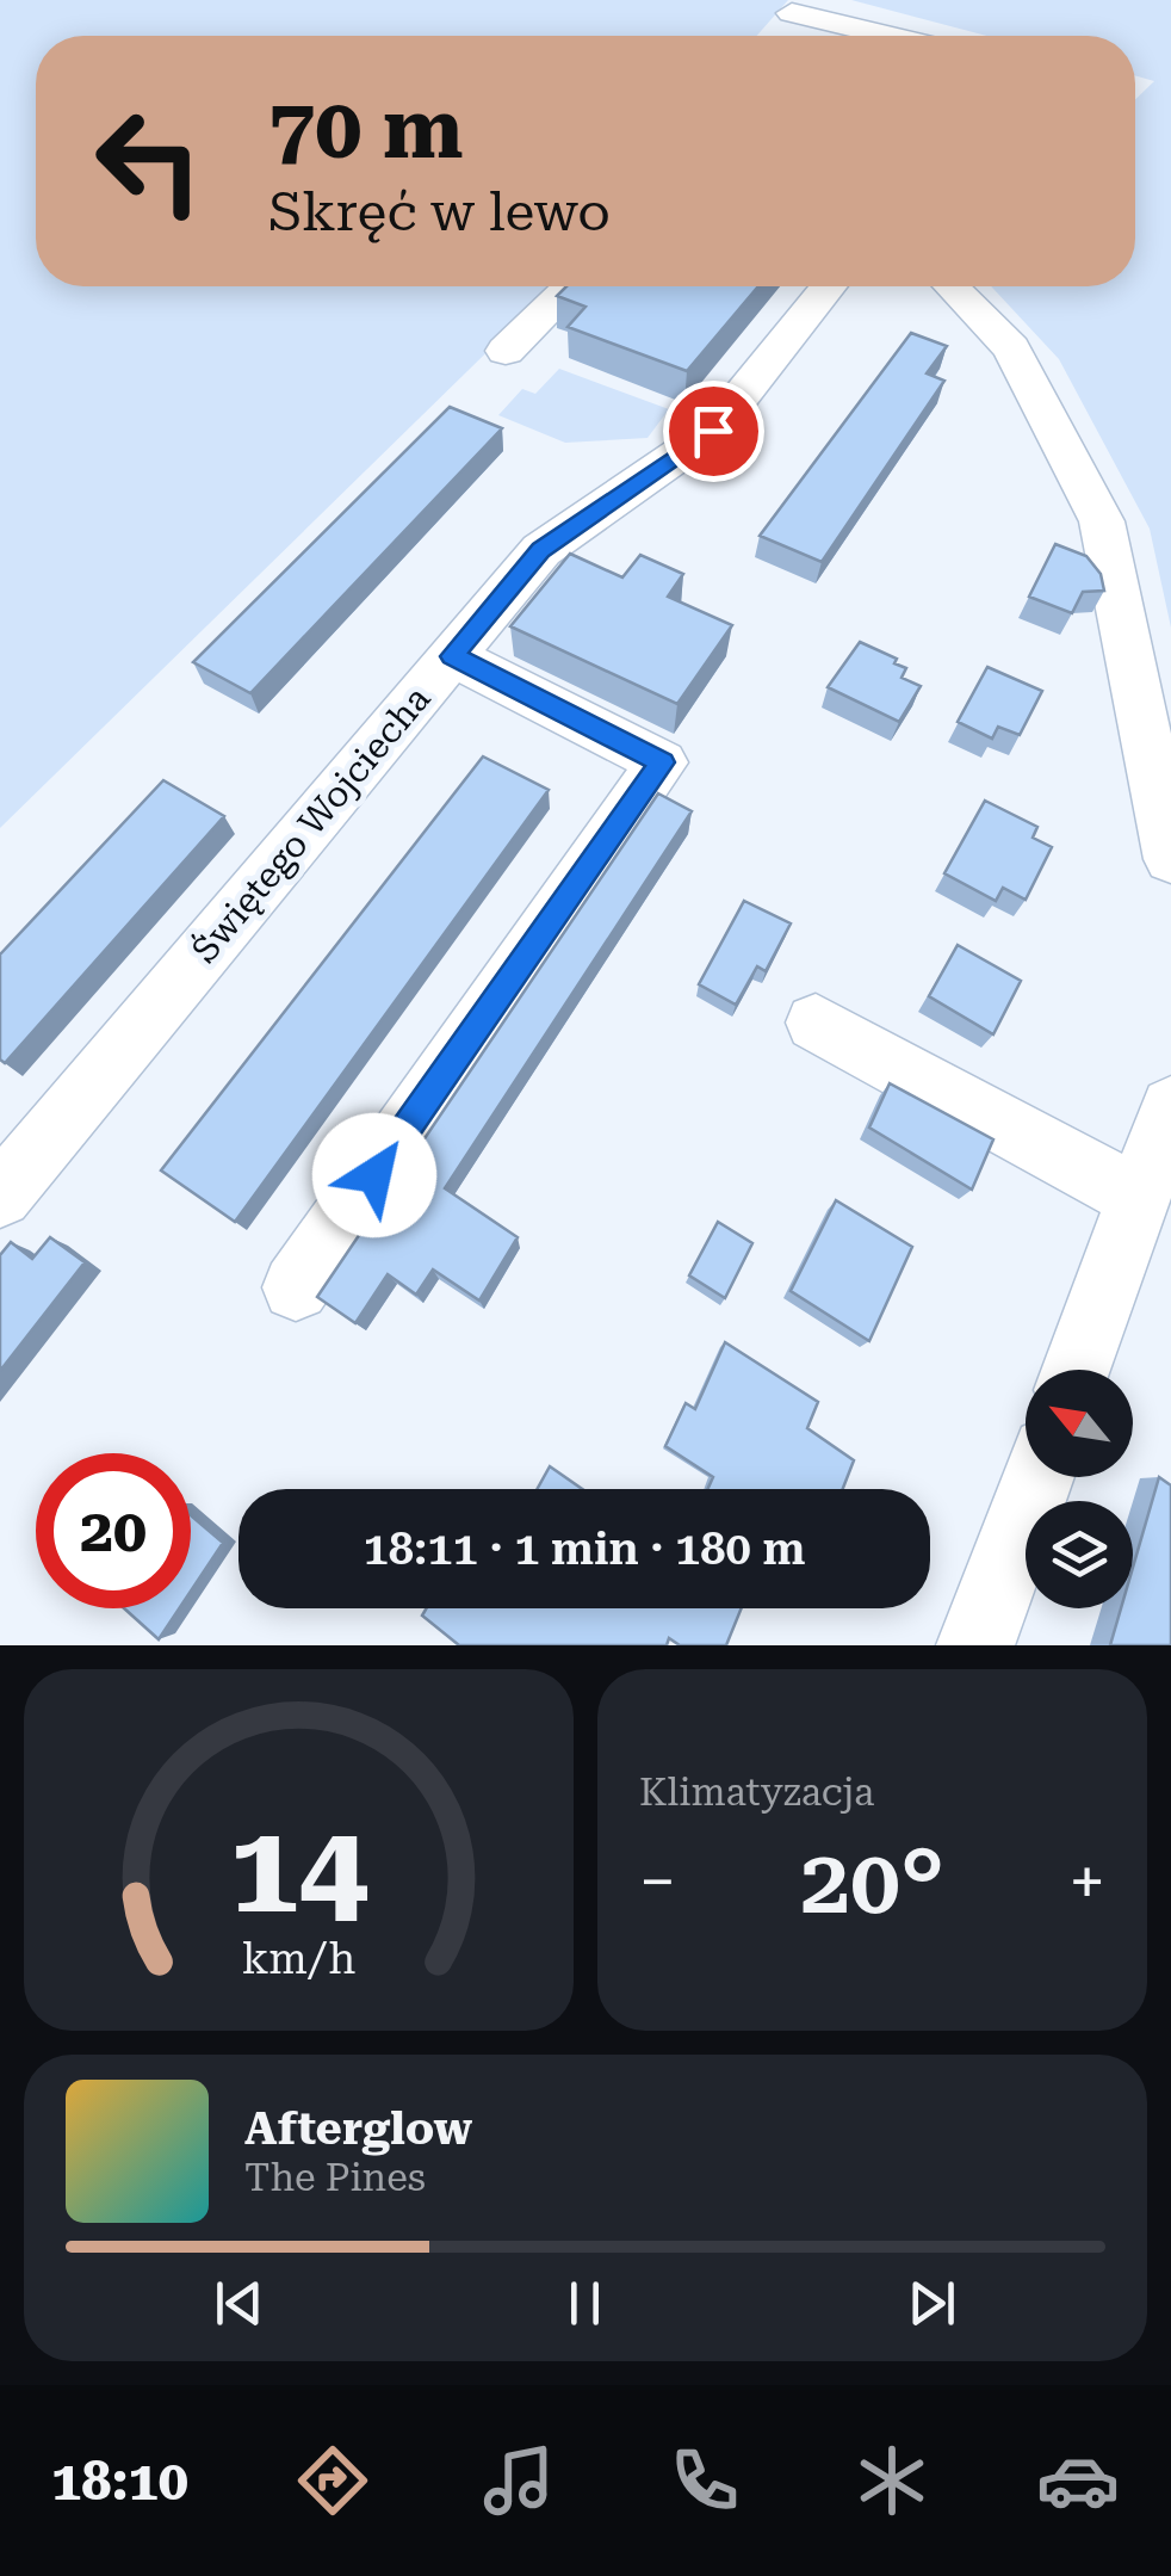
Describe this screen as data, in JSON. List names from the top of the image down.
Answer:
{
  "streets": {
    "street": ["Świętego Wojciecha"]
  },
  "north": "top left",
  "page": {
    "turn": ["70 m", "Skręć w lewo"],
    "limit": "20",
    "trip": "18:11 · 1 min · 180 m",
    "tile": "Klimatyzacja",
    "heat": ["−", "20°", "+"],
    "song": ["Afterglow", "The Pines"],
    "tabs": "18:10",
    "gauge": ["14", "km/h"]
  }
}
